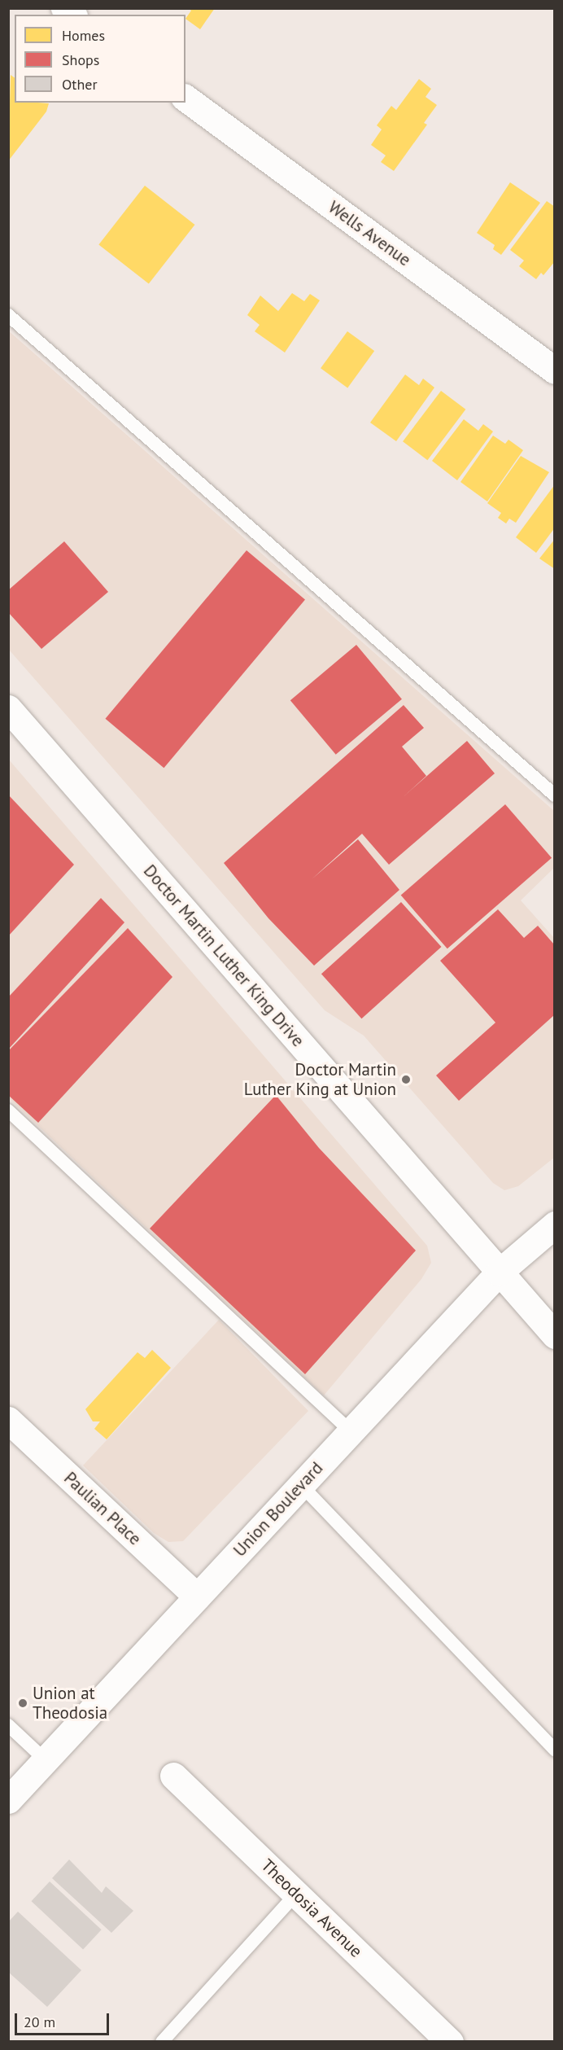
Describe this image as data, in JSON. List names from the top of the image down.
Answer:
{
  "streets": {
    "main road": [
      "Wells Avenue",
      "Doctor Martin Luther King Drive",
      "Paulian Place",
      "Union Boulevard",
      "Theodosia Avenue"
    ]
  },
  "crossings": [
    ["Doctor Martin Luther King Drive", "Union Boulevard"],
    ["Paulian Place", "Union Boulevard"]
  ],
  "places": ["Doctor Martin Luther King at Union", "Union at Theodosia"],
  "legend": ["Homes", "Shops", "Other"],
  "scale_bar": "20 m"
}
